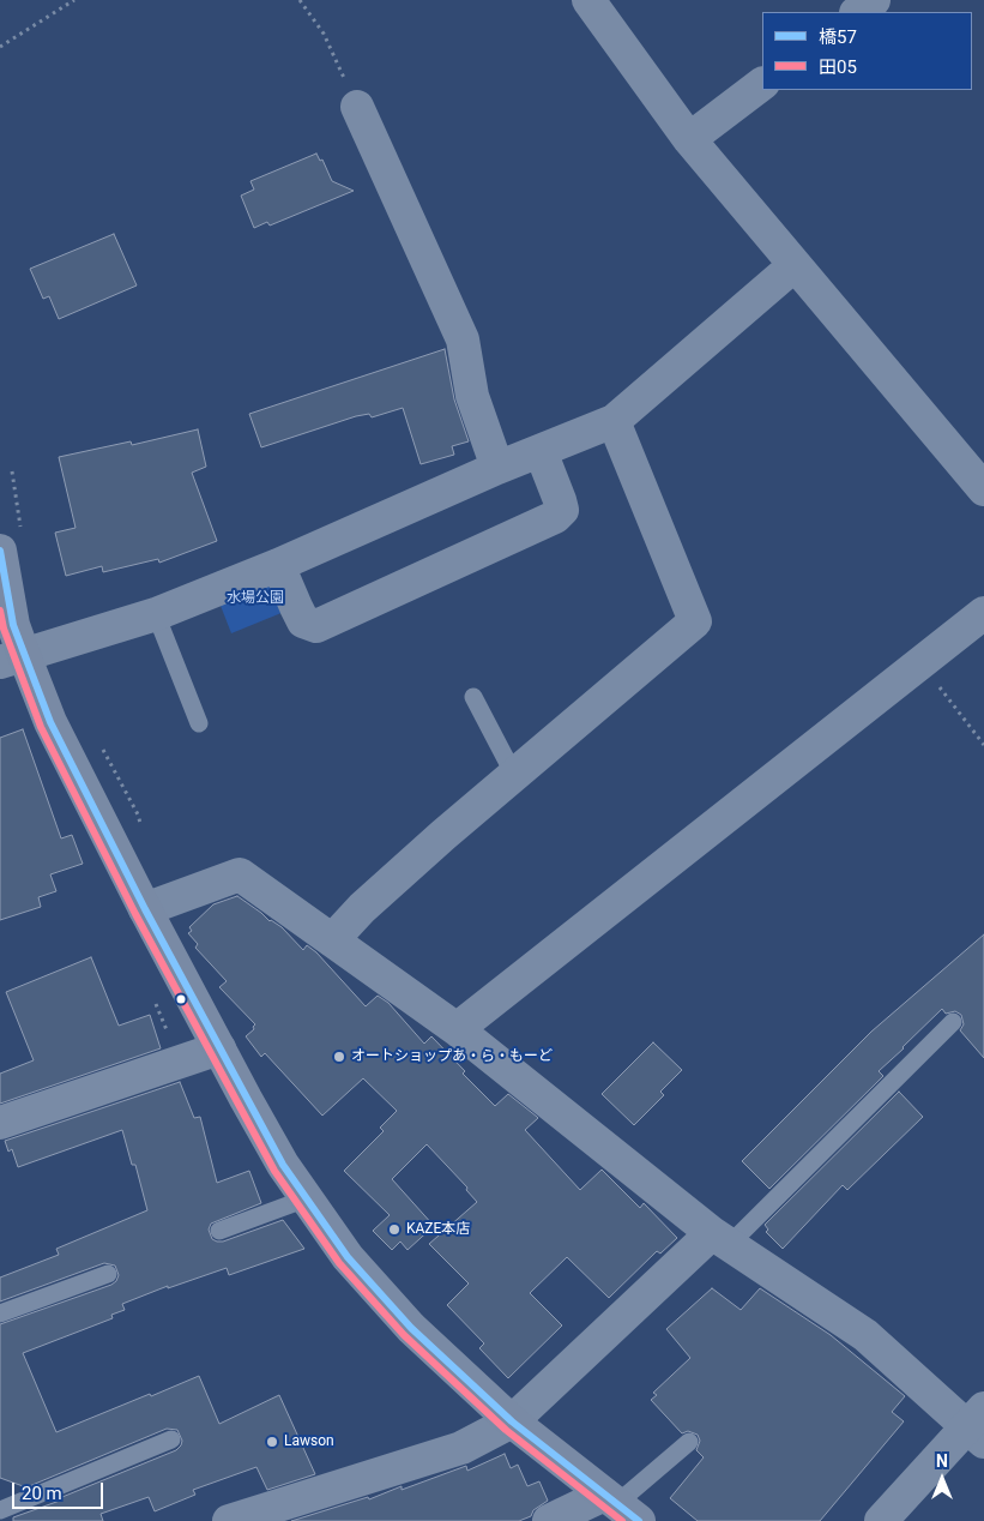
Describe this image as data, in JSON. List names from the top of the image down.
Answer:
{
  "parks": ["水場公園"],
  "places": ["オートショップあ・ら・もーど", "KAZE本店", "Lawson"],
  "lines": ["transit line 橋57", "transit line 田05"],
  "legend": ["橋57", "田05"],
  "scale_bar": "20 m",
  "north": "top"
}
